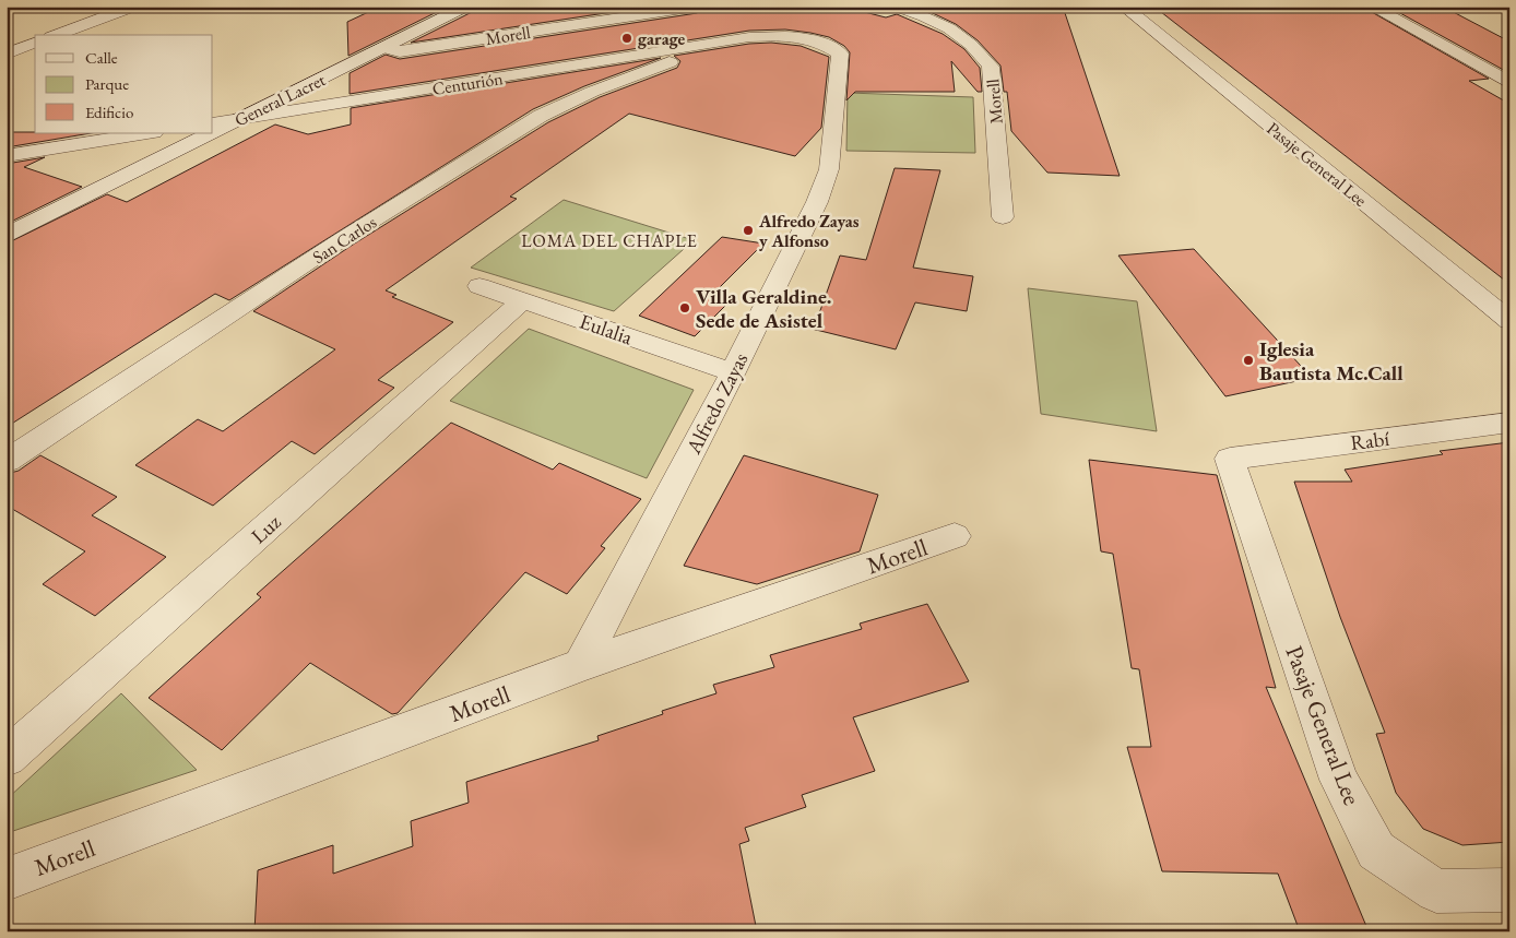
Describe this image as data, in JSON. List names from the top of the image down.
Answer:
{
  "streets": {
    "street": [
      "Morell",
      "Centurión",
      "General Lacret",
      "Pasaje General Lee",
      "San Carlos",
      "Eulalia",
      "Alfredo Zayas",
      "Rabí",
      "Luz"
    ]
  },
  "crossings": [
    ["Morell", "General Lacret"],
    ["Morell", "Alfredo Zayas"],
    ["Centurión", "General Lacret"],
    ["Centurión", "San Carlos"],
    ["Centurión", "Alfredo Zayas"],
    ["Pasaje General Lee", "Rabí"],
    ["San Carlos", "Alfredo Zayas"],
    ["Eulalia", "Alfredo Zayas"],
    ["Eulalia", "Luz"]
  ],
  "districts": ["LOMA DEL CHAPLE"],
  "places": [
    "garage",
    "Alfredo Zayas y Alfonso",
    "Villa Geraldine. Sede de Asistel",
    "Iglesia Bautista Mc.Call"
  ],
  "legend": ["Calle", "Parque", "Edificio"]
}
